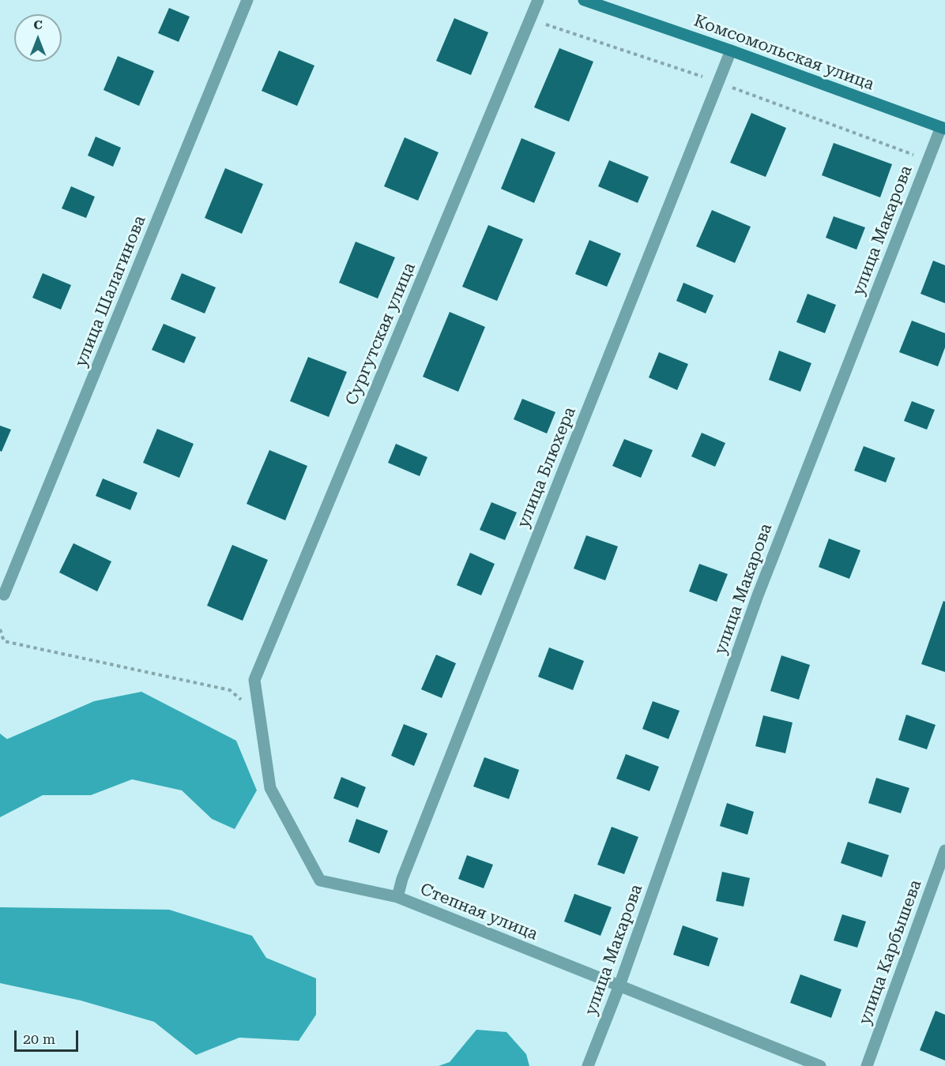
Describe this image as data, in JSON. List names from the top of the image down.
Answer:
{
  "streets": {
    "street": [
      "Комсомольская улица",
      "улица Макарова",
      "улица Шалагинова",
      "Сургутская улица",
      "улица Блюхера",
      "Степная улица",
      "улица Карбышева"
    ]
  },
  "crossings": [
    ["Комсомольская улица", "улица Макарова"],
    ["Комсомольская улица", "улица Блюхера"],
    ["улица Макарова", "Степная улица"],
    ["Сургутская улица", "Степная улица"],
    ["улица Блюхера", "Степная улица"]
  ],
  "scale_bar": "20 m",
  "north": "top"
}
